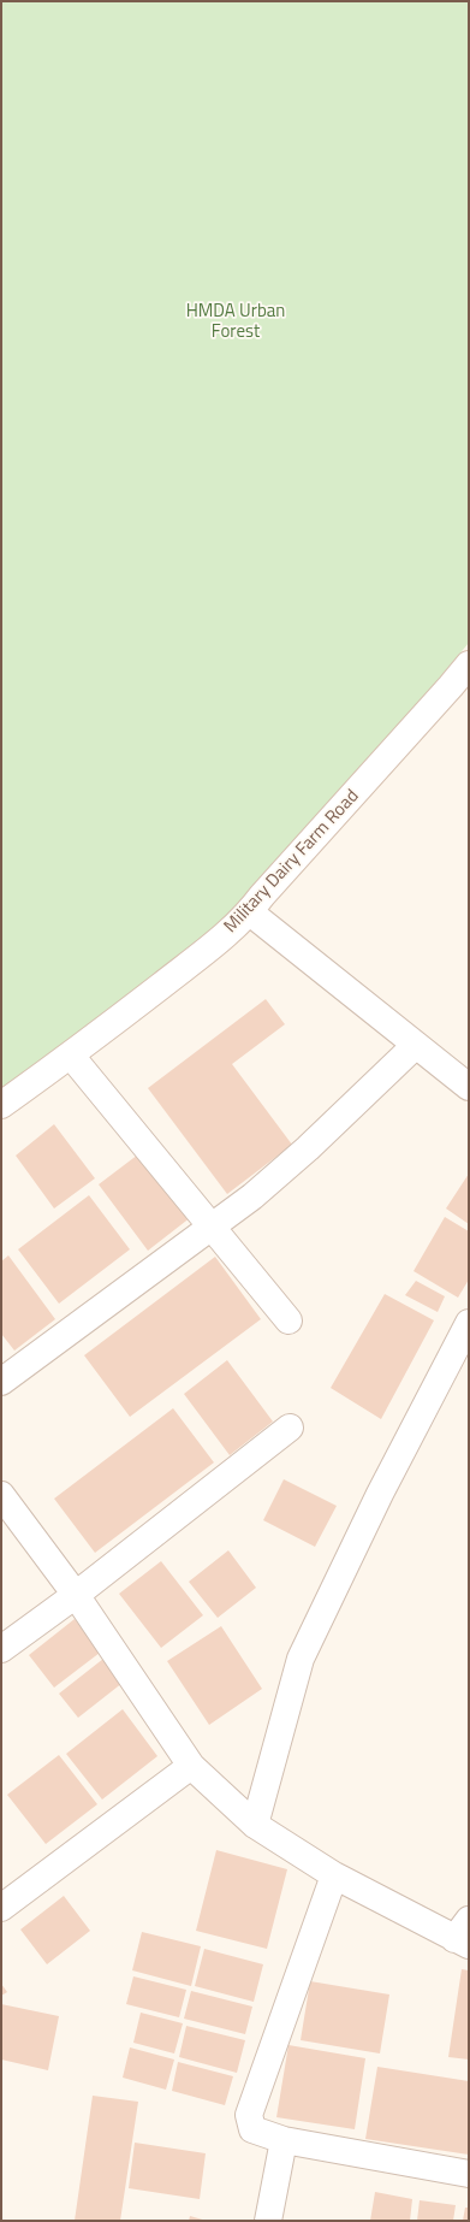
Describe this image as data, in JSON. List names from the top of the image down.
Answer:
{
  "streets": {
    "street": ["Military Dairy Farm Road"]
  },
  "parks": ["HMDA Urban Forest"]
}
